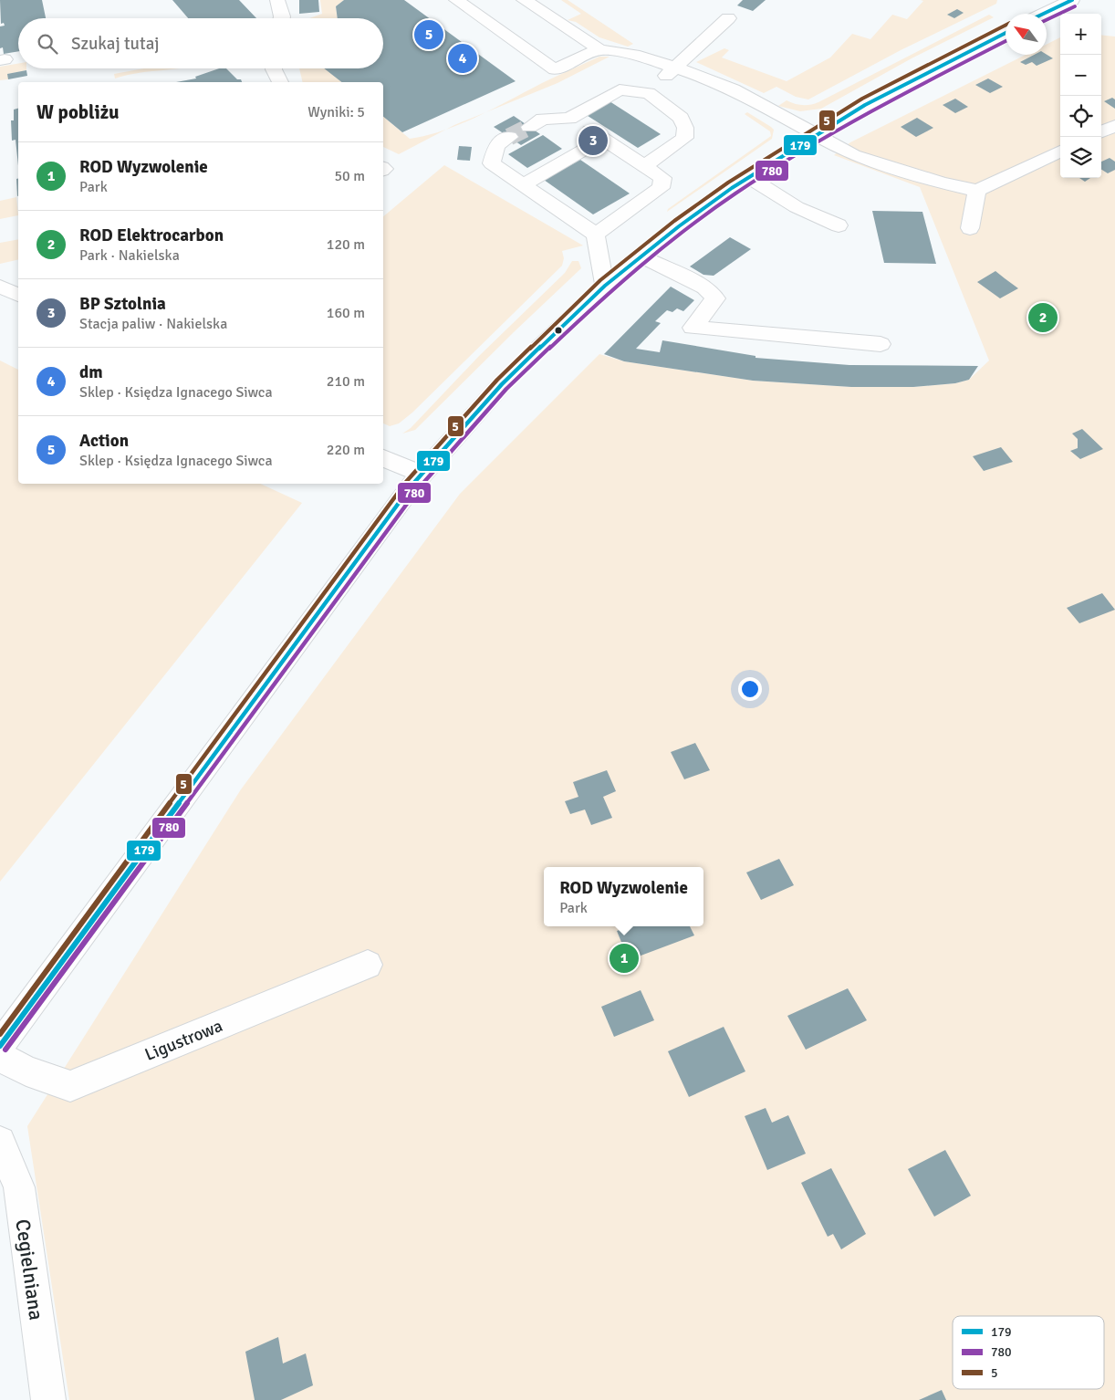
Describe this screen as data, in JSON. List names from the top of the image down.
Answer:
{
  "streets": {
    "street": ["Ligustrowa", "Cegielniana"]
  },
  "lines": ["transit line 179", "transit line 780", "transit line 5"],
  "legend": ["179", "780", "5"],
  "north": "top left",
  "page": {
    "map_buttons": ["+", "−"],
    "pins": [
      "5",
      "4",
      "3",
      "2",
      "1"
    ],
    "search": "Szukaj tutaj",
    "heading": ["W pobliżu", "Wyniki: 5"],
    "list": [
      {
        "mark": "1",
        "name": "ROD Wyzwolenie",
        "note": "Park",
        "value": "50 m"
      },
      {
        "mark": "2",
        "name": "ROD Elektrocarbon",
        "note": "Park · Nakielska",
        "value": "120 m"
      },
      {
        "mark": "3",
        "name": "BP Sztolnia",
        "note": "Stacja paliw · Nakielska",
        "value": "160 m"
      },
      {
        "mark": "4",
        "name": "dm",
        "note": "Sklep · Księdza Ignacego Siwca",
        "value": "210 m"
      },
      {
        "mark": "5",
        "name": "Action",
        "note": "Sklep · Księdza Ignacego Siwca",
        "value": "220 m"
      }
    ],
    "popup": ["ROD Wyzwolenie", "Park"]
  }
}
